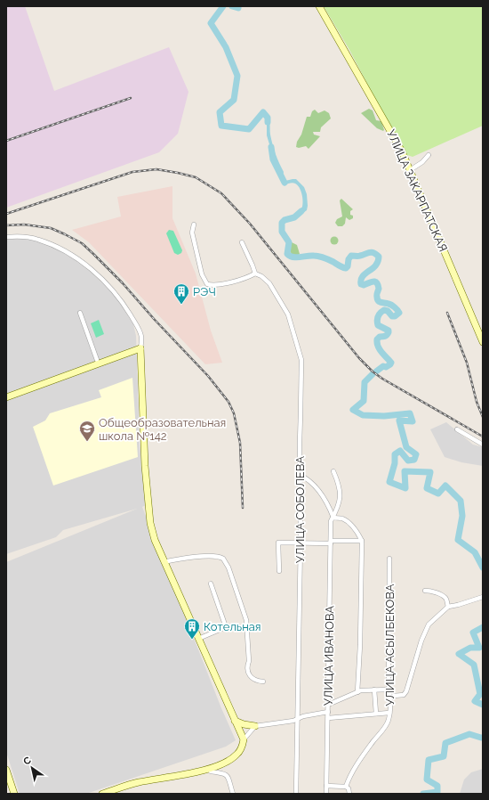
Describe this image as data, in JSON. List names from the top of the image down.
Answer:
{
  "streets": {
    "street": [
      "УЛИЦА ЗАКАРПАТСКАЯ",
      "УЛИЦА СОБОЛЕВА",
      "УЛИЦА АСЫЛБЕКОВА",
      "УЛИЦА ИВАНОВА"
    ]
  },
  "crossings": [
    ["УЛИЦА АСЫЛБЕКОВА", "УЛИЦА ИВАНОВА"]
  ],
  "places": {
    "building": ["РЭЧ", "Котельная"],
    "school or university": ["Общеобразовательная школа №142"]
  },
  "north": "top left"
}
